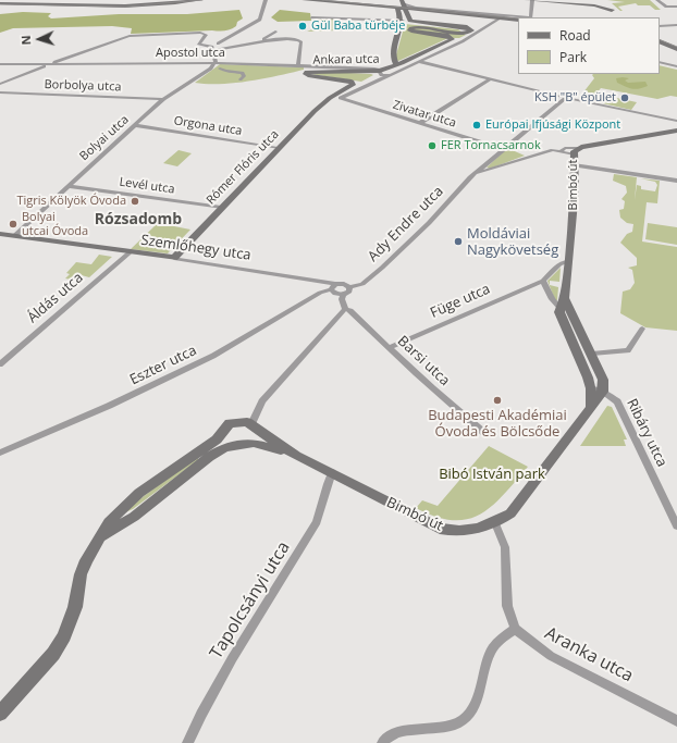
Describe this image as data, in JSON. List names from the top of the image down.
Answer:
{
  "streets": {
    "street": [
      "Apostol utca",
      "Ankara utca",
      "Borbolya utca",
      "Zivatar utca",
      "Orgona utca",
      "Bolyai utca",
      "Rómer Flóris utca",
      "Bimbó út",
      "Levél utca",
      "Ady Endre utca",
      "Szemlőhegy utca",
      "Áldás utca",
      "Füge utca",
      "Barsi utca",
      "Eszter utca",
      "Ribáry utca",
      "Tapolcsányi utca",
      "Aranka utca"
    ]
  },
  "crossings": [
    ["Apostol utca", "Ankara utca"],
    ["Apostol utca", "Bolyai utca"],
    ["Ankara utca", "Rómer Flóris utca"],
    ["Borbolya utca", "Bolyai utca"],
    ["Zivatar utca", "Rómer Flóris utca"],
    ["Zivatar utca", "Ady Endre utca"],
    ["Orgona utca", "Bolyai utca"],
    ["Orgona utca", "Rómer Flóris utca"],
    ["Bolyai utca", "Levél utca"],
    ["Bolyai utca", "Szemlőhegy utca"],
    ["Rómer Flóris utca", "Levél utca"],
    ["Rómer Flóris utca", "Szemlőhegy utca"],
    ["Bimbó út", "Ady Endre utca"],
    ["Bimbó út", "Füge utca"],
    ["Bimbó út", "Ribáry utca"],
    ["Bimbó út", "Tapolcsányi utca"],
    ["Szemlőhegy utca", "Áldás utca"],
    ["Szemlőhegy utca", "Eszter utca"],
    ["Füge utca", "Barsi utca"]
  ],
  "districts": ["Rózsadomb"],
  "parks": ["Bibó István park"],
  "places": [
    "Gül Baba türbéje",
    "KSH \"B\" épület",
    "Európai Ifjúsági Központ",
    "FER Tornacsarnok",
    "Tigris Kölyök Óvoda",
    "Bolyai utcai Óvoda",
    "Moldáviai Nagykövetség",
    "Budapesti Akadémiai Óvoda és Bölcsőde"
  ],
  "legend": ["Road", "Park"],
  "north": "left"
}
